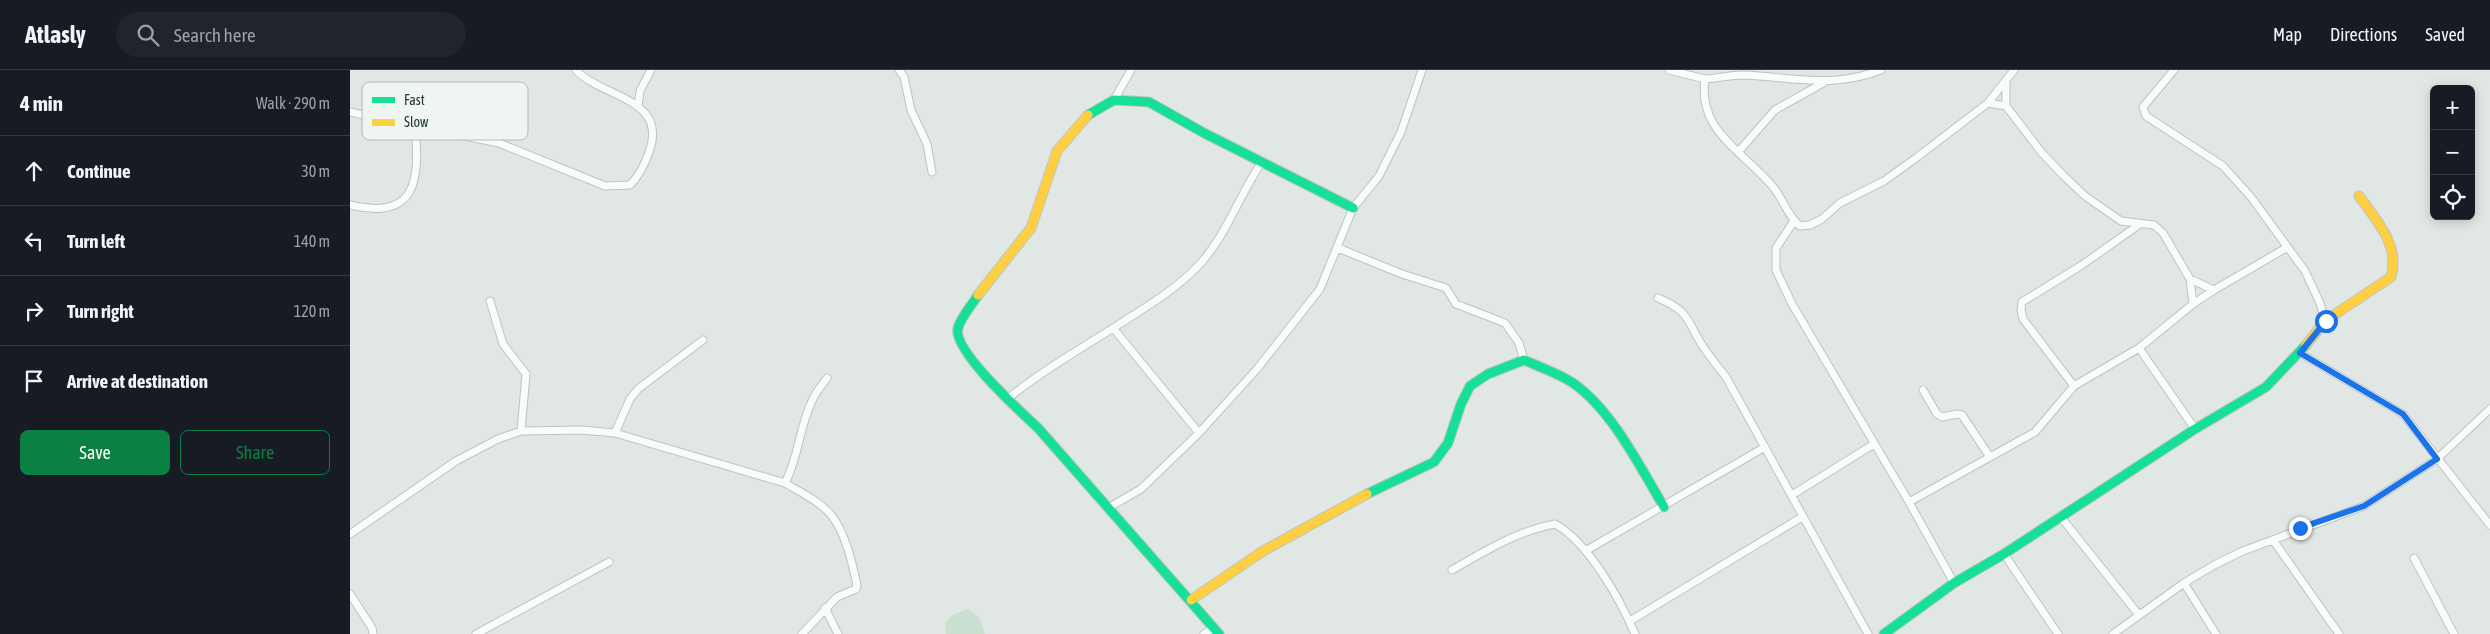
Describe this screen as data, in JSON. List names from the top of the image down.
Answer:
{
  "legend": ["Fast", "Slow"],
  "page": {
    "header": "Atlasly",
    "search": "Search here",
    "nav": ["Map", "Directions", "Saved"],
    "heading": ["4 min", "Walk · 290 m"],
    "map_buttons": ["+", "−"],
    "list": [
      ["Continue", "30 m"],
      ["Turn left", "140 m"],
      ["Turn right", "120 m"],
      "Arrive at destination"
    ],
    "buttons": ["Save", "Share"]
  }
}
